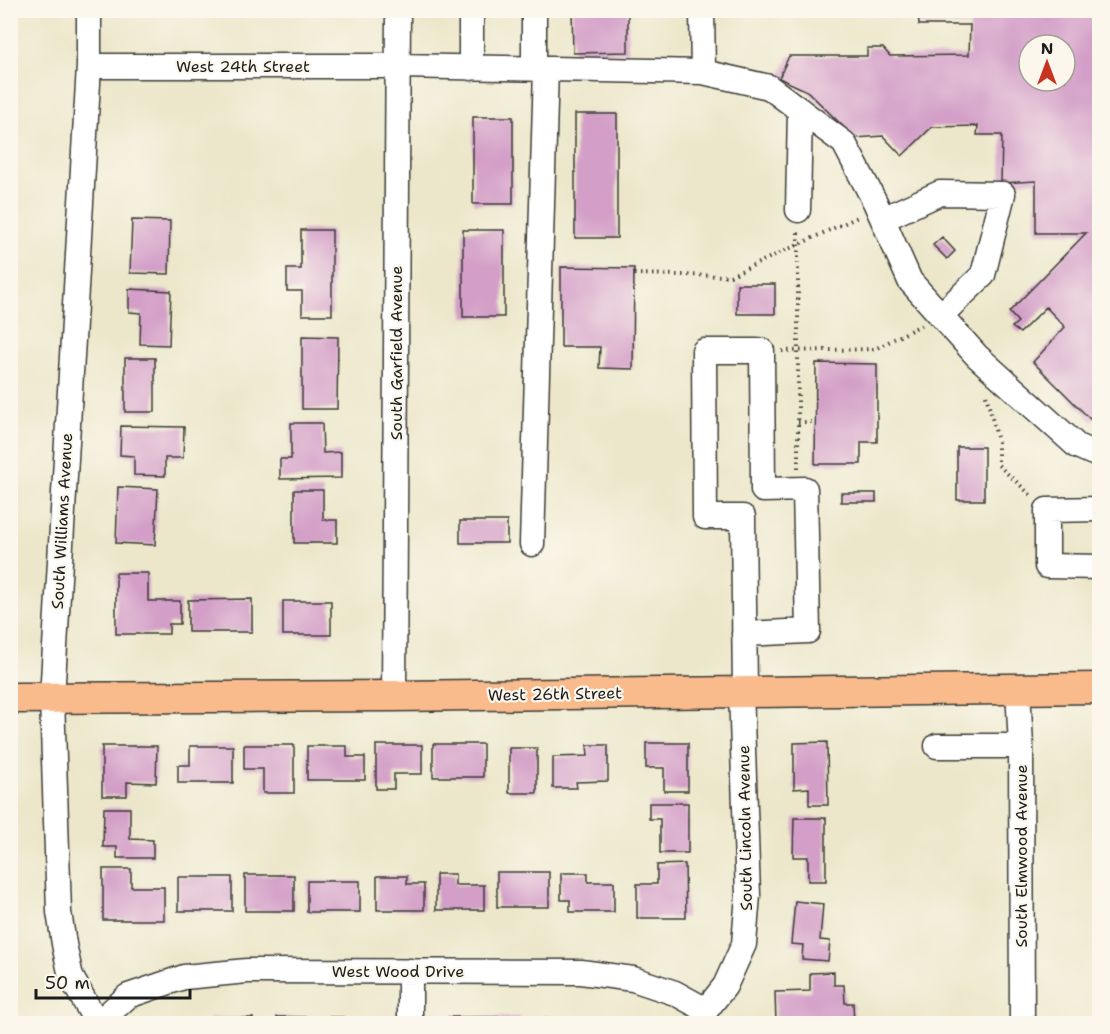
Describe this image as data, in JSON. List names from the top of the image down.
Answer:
{
  "streets": {
    "main road": ["West 26th Street"],
    "street": [
      "West 24th Street",
      "South Garfield Avenue",
      "South Williams Avenue",
      "South Lincoln Avenue",
      "South Elmwood Avenue",
      "West Wood Drive"
    ]
  },
  "crossings": [
    ["West 24th Street", "South Garfield Avenue"],
    ["West 24th Street", "South Williams Avenue"],
    ["South Garfield Avenue", "West 26th Street"],
    ["South Williams Avenue", "West 26th Street"],
    ["South Williams Avenue", "West Wood Drive"],
    ["West 26th Street", "South Lincoln Avenue"],
    ["West 26th Street", "South Elmwood Avenue"],
    ["South Lincoln Avenue", "West Wood Drive"]
  ],
  "scale_bar": "50 m",
  "north": "top"
}
